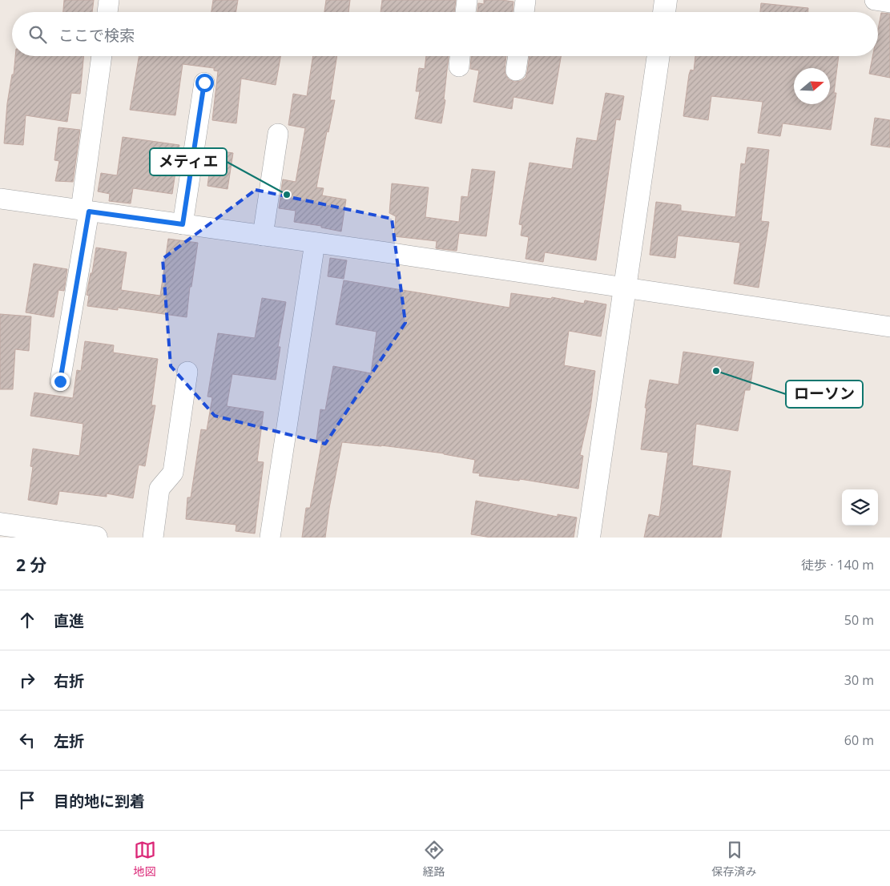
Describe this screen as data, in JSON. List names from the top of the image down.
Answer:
{
  "places": ["メティエ", "ローソン"],
  "north": "right",
  "page": {
    "search": "ここで検索",
    "heading": ["2 分", "徒歩 · 140 m"],
    "list": [
      ["直進", "50 m"],
      ["右折", "30 m"],
      ["左折", "60 m"],
      "目的地に到着"
    ],
    "nav": ["地図", "経路", "保存済み"]
  }
}
